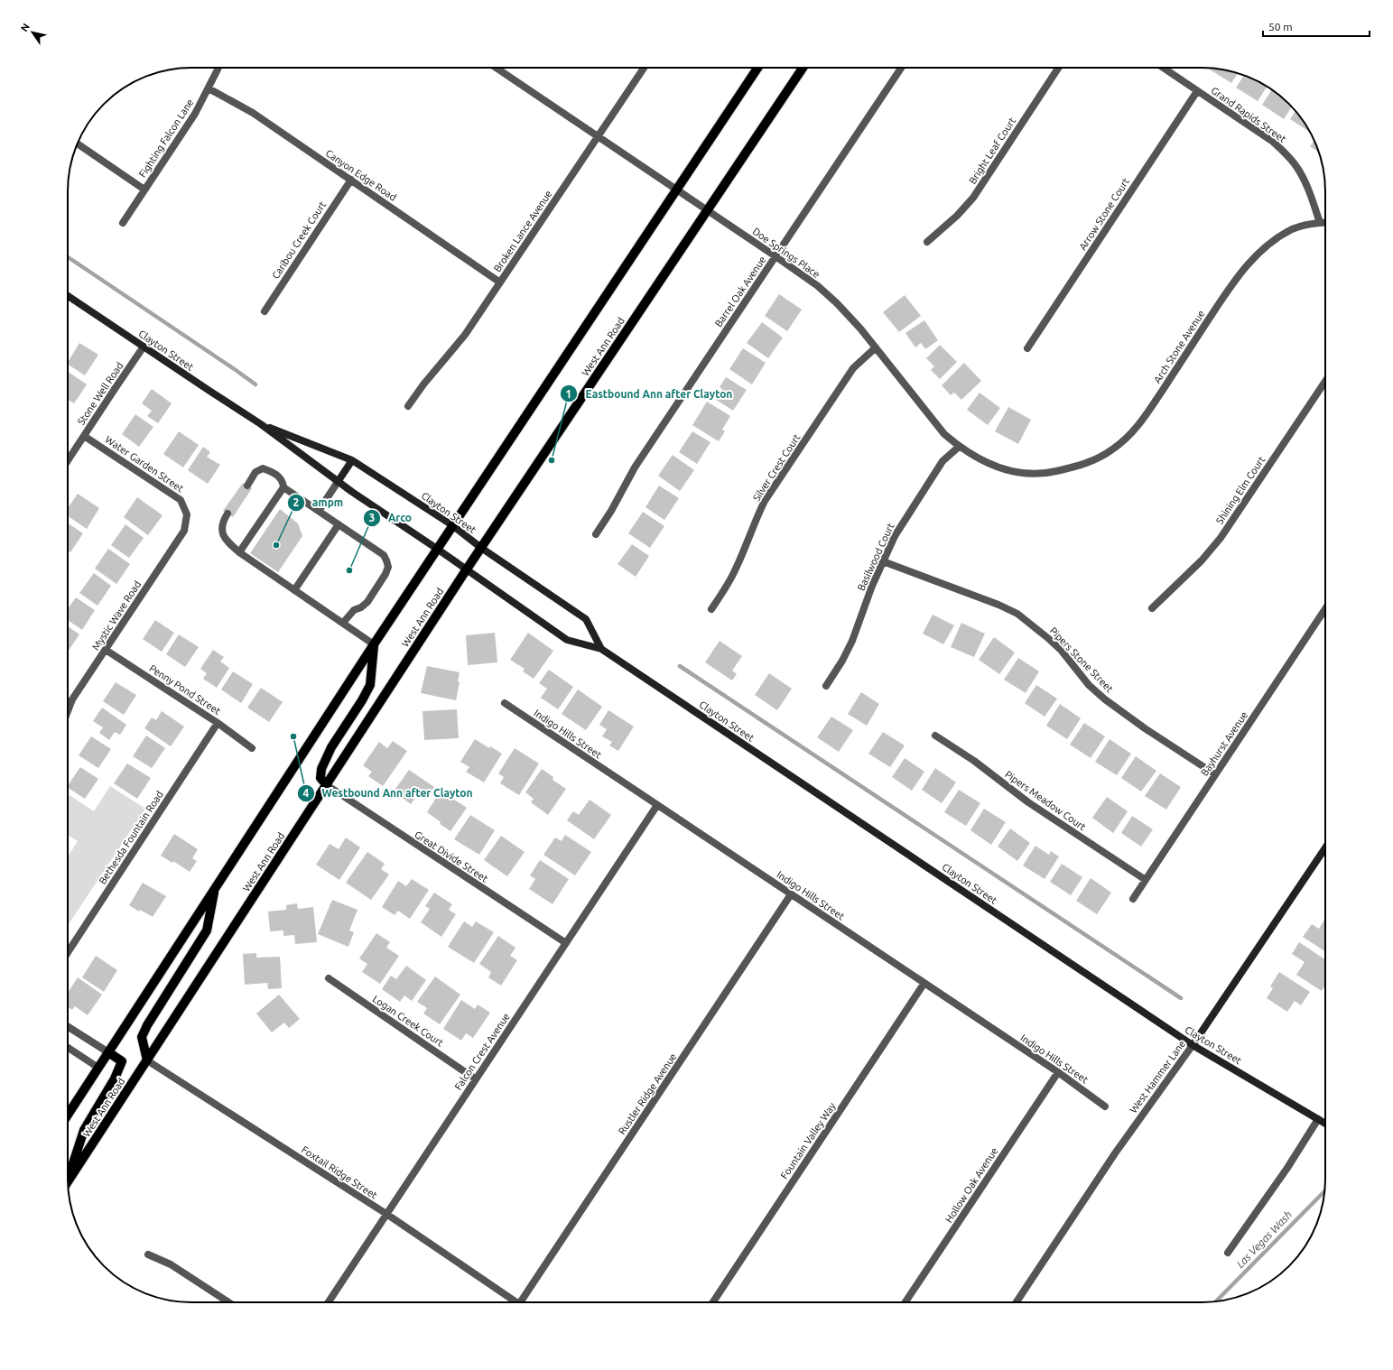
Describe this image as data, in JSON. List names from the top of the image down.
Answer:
{
  "streets": {
    "main road": ["West Ann Road"],
    "street": [
      "Grand Rapids Street",
      "Fighting Falcon Lane",
      "Bright Leaf Court",
      "Canyon Edge Road",
      "Arrow Stone Court",
      "Broken Lance Avenue",
      "Caribou Creek Court",
      "Doe Springs Place",
      "Barrel Oak Avenue",
      "Arch Stone Avenue",
      "Clayton Street",
      "Stone Well Road",
      "Water Garden Street",
      "Silver Crest Court",
      "Shining Elm Court",
      "Basilwood Court",
      "Mystic Wave Road",
      "Pipers Stone Street",
      "Penny Pond Street",
      "Indigo Hills Street",
      "Bayhurst Avenue",
      "Pipers Meadow Court",
      "Bethesda Fountain Road",
      "Great Divide Street",
      "Logan Creek Court",
      "Falcon Crest Avenue",
      "West Hammer Lane",
      "Rustler Ridge Avenue",
      "Fountain Valley Way",
      "Foxtail Ridge Street",
      "Hollow Oak Avenue"
    ]
  },
  "crossings": [
    ["Grand Rapids Street", "Arrow Stone Court"],
    ["Grand Rapids Street", "Arch Stone Avenue"],
    ["Fighting Falcon Lane", "Canyon Edge Road"],
    ["Canyon Edge Road", "Broken Lance Avenue"],
    ["Canyon Edge Road", "Caribou Creek Court"],
    ["Broken Lance Avenue", "Doe Springs Place"],
    ["Doe Springs Place", "Barrel Oak Avenue"],
    ["Doe Springs Place", "West Ann Road"],
    ["Doe Springs Place", "Arch Stone Avenue"],
    ["Doe Springs Place", "Silver Crest Court"],
    ["Doe Springs Place", "Basilwood Court"],
    ["West Ann Road", "Clayton Street"],
    ["West Ann Road", "Great Divide Street"],
    ["West Ann Road", "Foxtail Ridge Street"],
    ["Clayton Street", "Stone Well Road"],
    ["Clayton Street", "West Hammer Lane"],
    ["Stone Well Road", "Water Garden Street"],
    ["Water Garden Street", "Mystic Wave Road"],
    ["Basilwood Court", "Pipers Stone Street"],
    ["Mystic Wave Road", "Penny Pond Street"],
    ["Pipers Stone Street", "Bayhurst Avenue"],
    ["Penny Pond Street", "Bethesda Fountain Road"],
    ["Indigo Hills Street", "Falcon Crest Avenue"],
    ["Indigo Hills Street", "Rustler Ridge Avenue"],
    ["Indigo Hills Street", "Fountain Valley Way"],
    ["Indigo Hills Street", "Hollow Oak Avenue"],
    ["Bayhurst Avenue", "Pipers Meadow Court"],
    ["Great Divide Street", "Falcon Crest Avenue"],
    ["Logan Creek Court", "Falcon Crest Avenue"],
    ["Falcon Crest Avenue", "Foxtail Ridge Street"]
  ],
  "water": ["Las Vegas Wash"],
  "places": [
    "Eastbound Ann after Clayton",
    "ampm",
    "Arco",
    "Westbound Ann after Clayton"
  ],
  "scale_bar": "50 m",
  "north": "top left"
}
